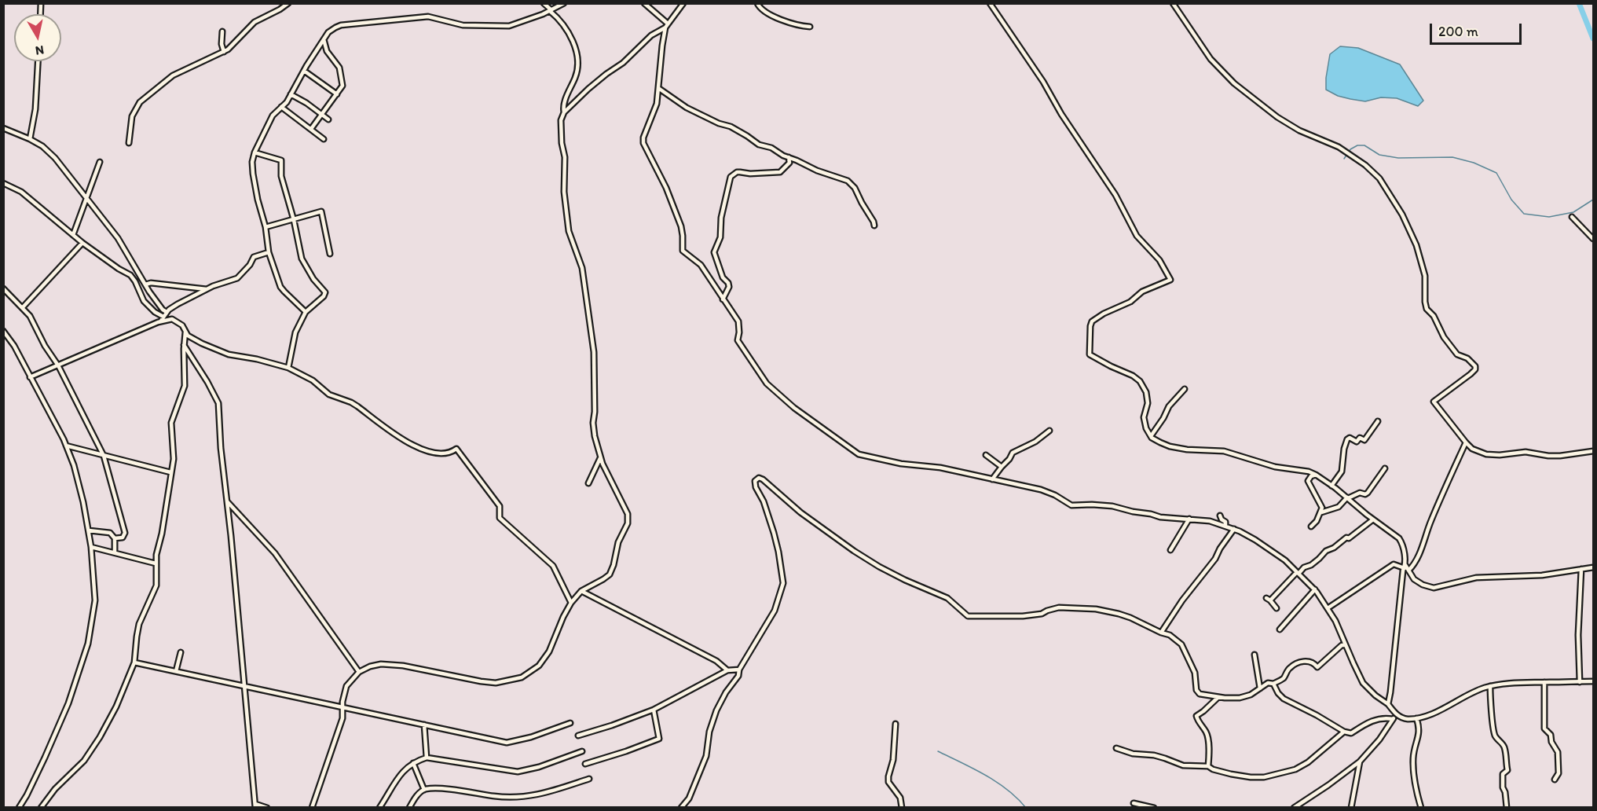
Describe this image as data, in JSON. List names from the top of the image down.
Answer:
{
  "scale_bar": "200 m",
  "north": "bottom"
}
